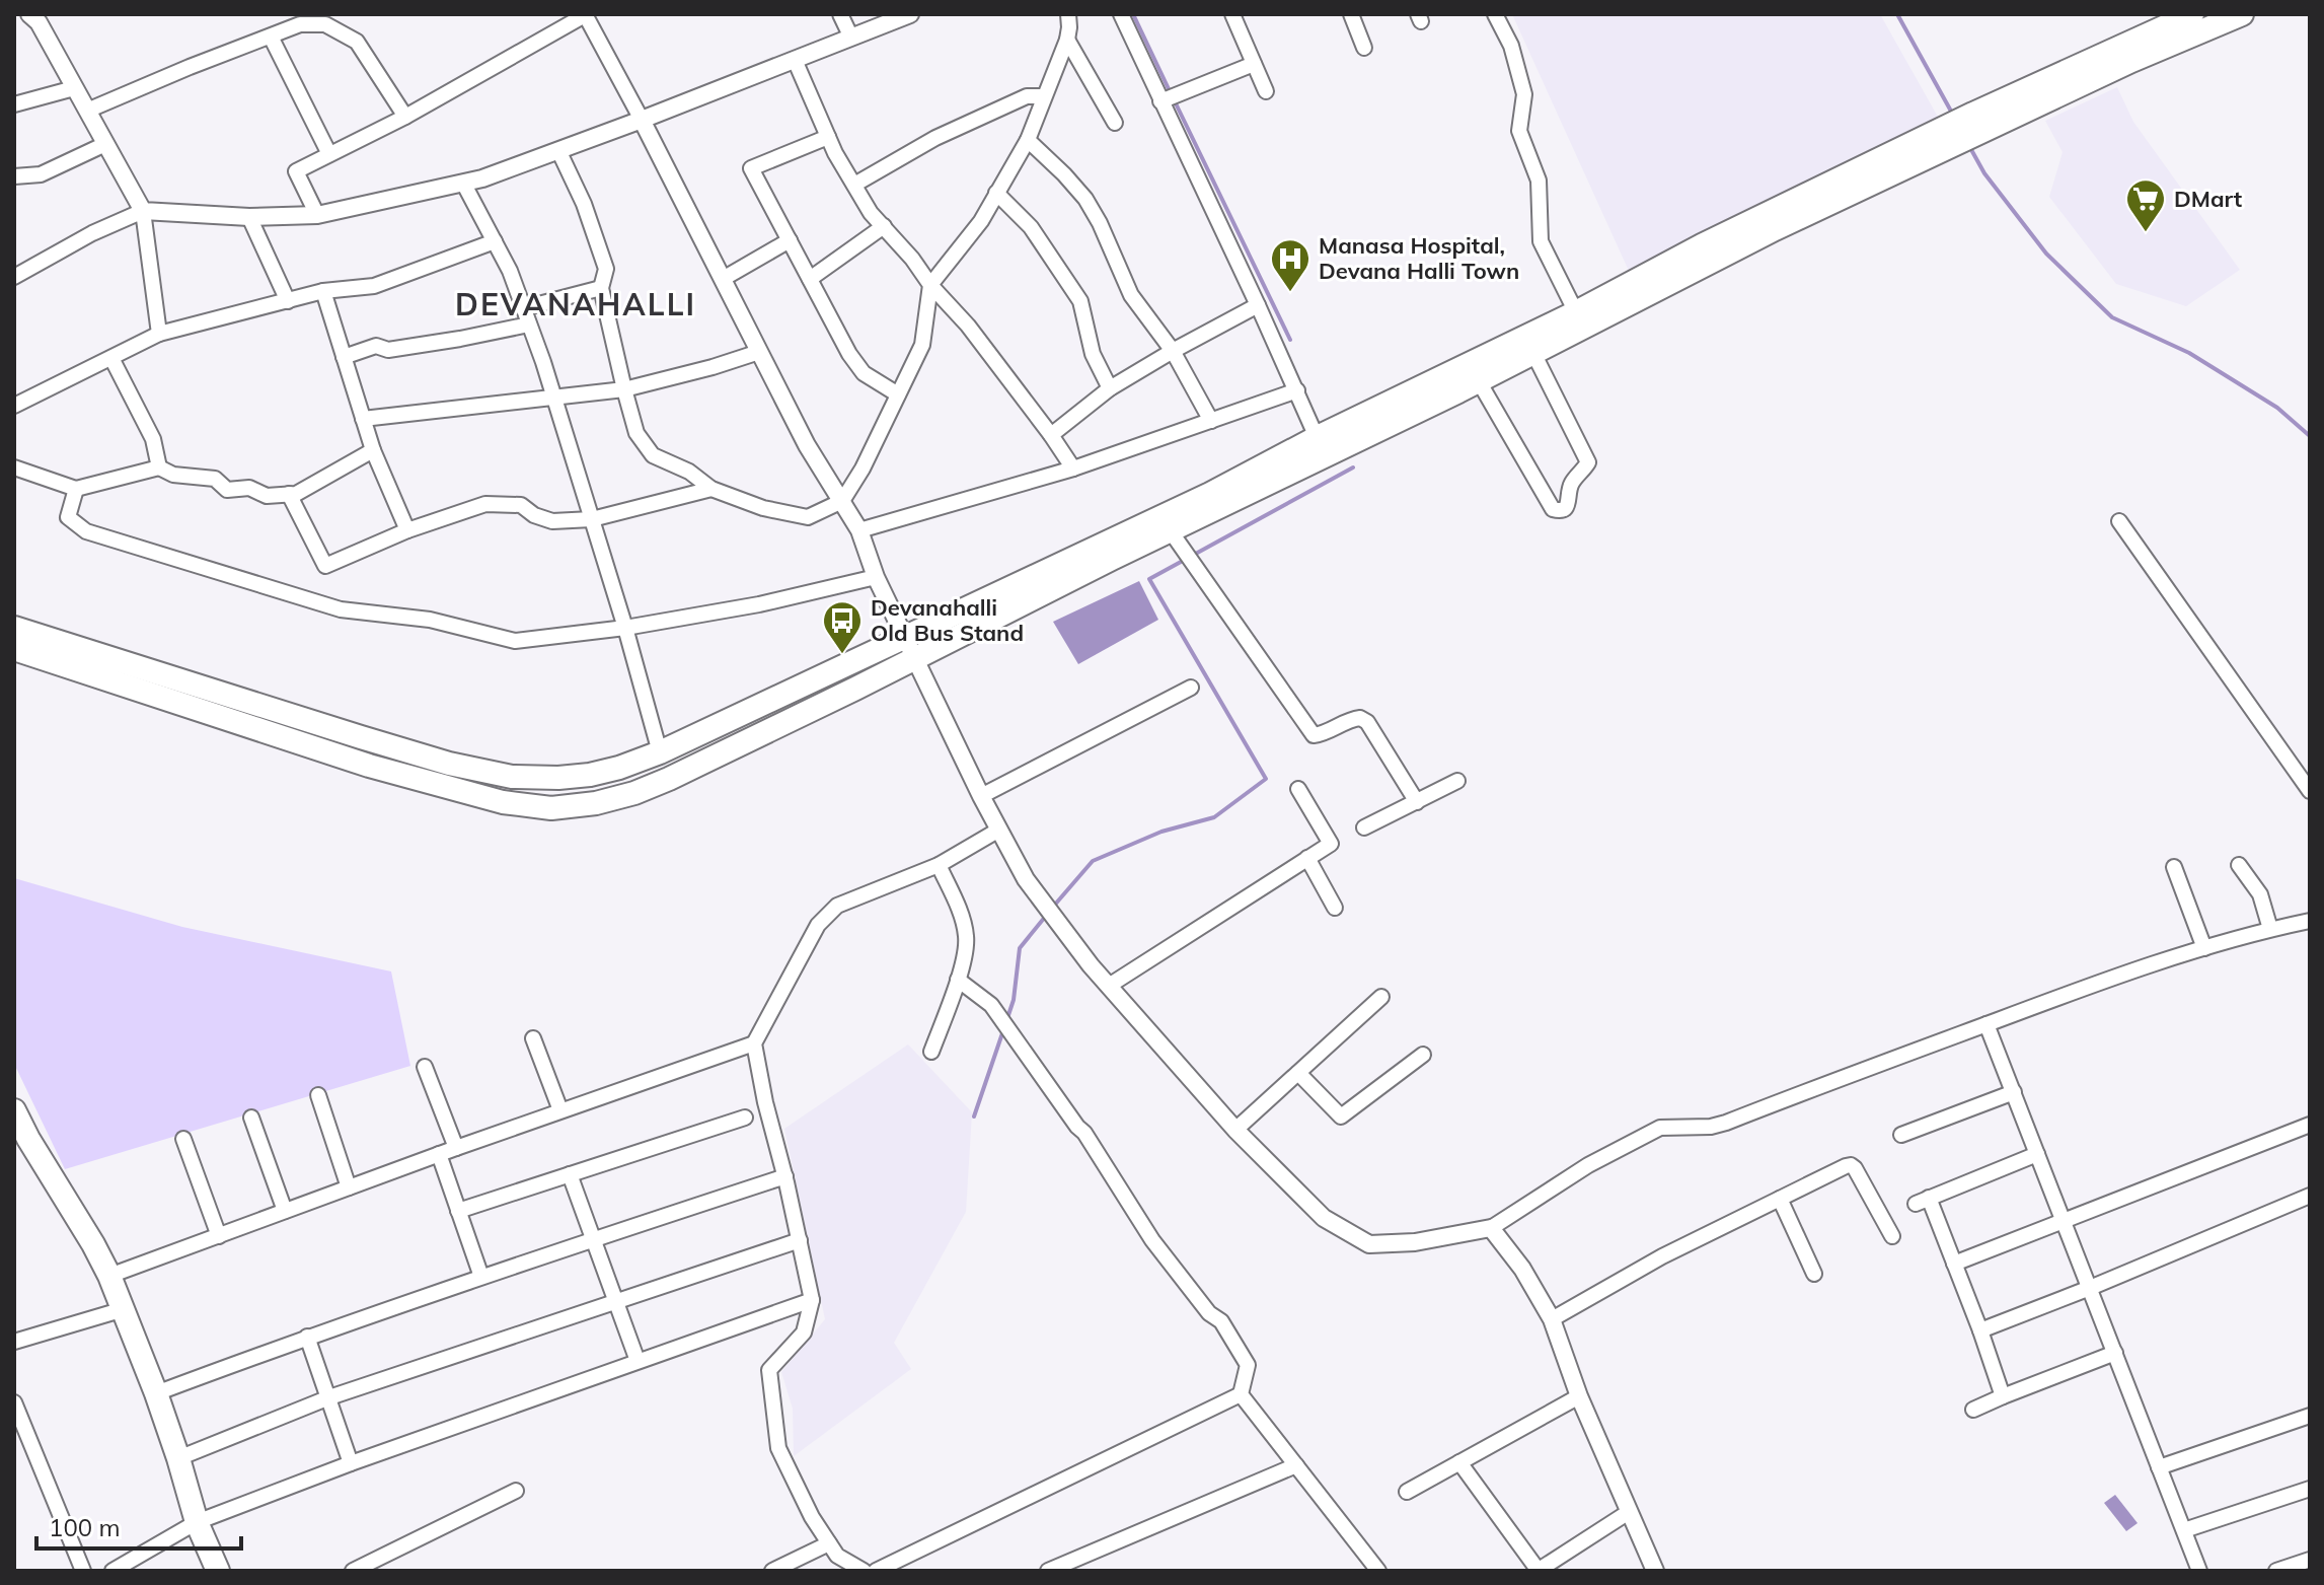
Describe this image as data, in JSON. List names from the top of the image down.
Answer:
{
  "districts": ["DEVANAHALLI"],
  "places": {
    "supermarket": ["DMart"],
    "hospital": ["Manasa Hospital, Devana Halli Town"],
    "bus stop": ["Devanahalli Old Bus Stand"]
  },
  "scale_bar": "100 m"
}
